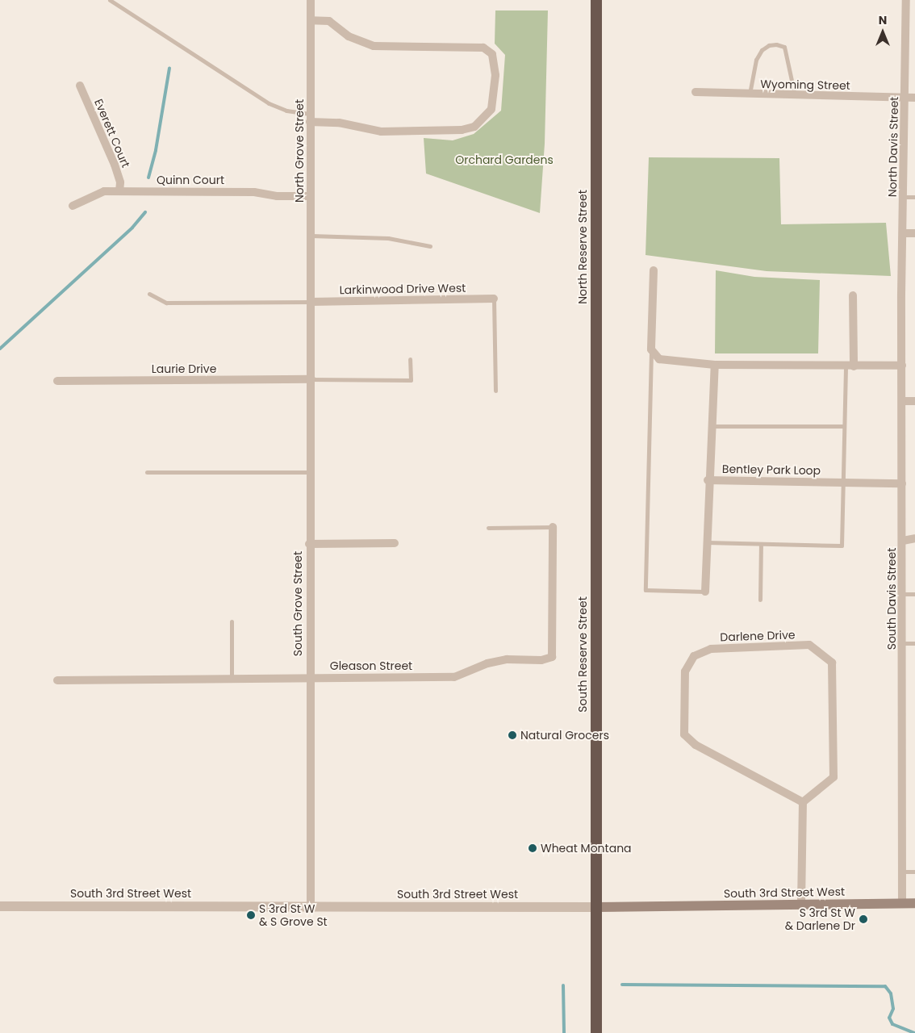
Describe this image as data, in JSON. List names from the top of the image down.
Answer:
{
  "streets": {
    "highway": ["North Reserve Street", "South Reserve Street"],
    "main road": ["South 3rd Street West"],
    "street": [
      "Wyoming Street",
      "Everett Court",
      "North Davis Street",
      "North Grove Street",
      "Quinn Court",
      "Larkinwood Drive West",
      "Laurie Drive",
      "Bentley Park Loop",
      "South Davis Street",
      "South Grove Street",
      "Darlene Drive",
      "Gleason Street"
    ]
  },
  "crossings": [
    ["Wyoming Street", "North Davis Street"],
    ["Everett Court", "Quinn Court"],
    ["North Davis Street", "South Davis Street"],
    ["North Grove Street", "Quinn Court"],
    ["North Grove Street", "Larkinwood Drive West"],
    ["North Grove Street", "South Grove Street"],
    ["North Reserve Street", "South Reserve Street"],
    ["Larkinwood Drive West", "South Grove Street"],
    ["Laurie Drive", "South Grove Street"],
    ["Bentley Park Loop", "South Davis Street"],
    ["South Davis Street", "South 3rd Street West"],
    ["South Grove Street", "Gleason Street"],
    ["South Grove Street", "South 3rd Street West"],
    ["South Reserve Street", "South 3rd Street West"]
  ],
  "parks": ["Orchard Gardens"],
  "places": [
    "Natural Grocers",
    "Wheat Montana",
    "S 3rd St W & S Grove St",
    "S 3rd St W & Darlene Dr"
  ],
  "north": "top"
}
